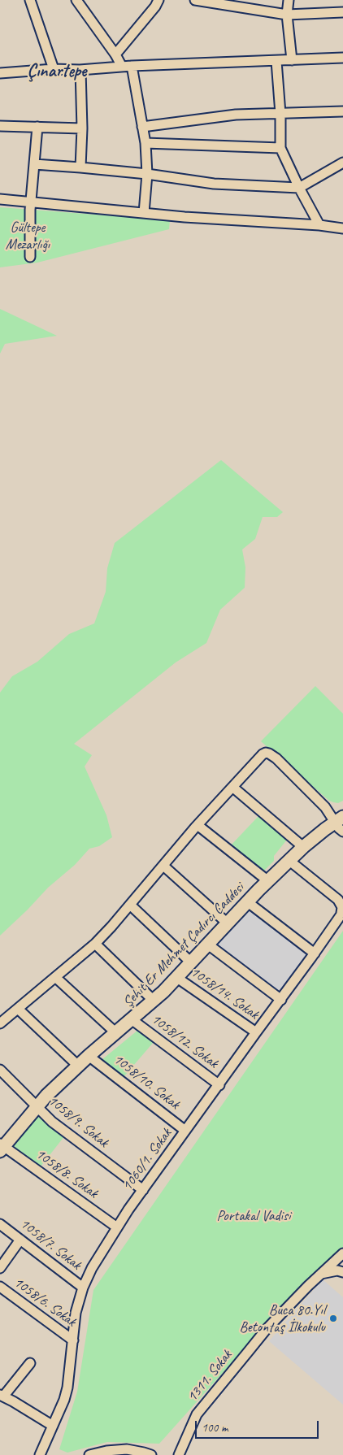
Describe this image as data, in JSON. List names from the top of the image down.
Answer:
{
  "streets": {
    "main road": ["Şehit Er Mehmet Çadırcı Caddesi"],
    "street": [
      "1058/14. Sokak",
      "1058/12. Sokak",
      "1058/10. Sokak",
      "1058/9. Sokak",
      "1060/1. Sokak",
      "1058/8. Sokak",
      "1058/7. Sokak",
      "1058/6. Sokak",
      "1311. Sokak"
    ]
  },
  "crossings": [
    ["Şehit Er Mehmet Çadırcı Caddesi", "1058/14. Sokak"],
    ["Şehit Er Mehmet Çadırcı Caddesi", "1058/12. Sokak"],
    ["Şehit Er Mehmet Çadırcı Caddesi", "1058/10. Sokak"],
    ["Şehit Er Mehmet Çadırcı Caddesi", "1058/9. Sokak"],
    ["Şehit Er Mehmet Çadırcı Caddesi", "1058/8. Sokak"],
    ["1058/14. Sokak", "1060/1. Sokak"],
    ["1058/12. Sokak", "1060/1. Sokak"],
    ["1058/10. Sokak", "1060/1. Sokak"],
    ["1058/9. Sokak", "1060/1. Sokak"],
    ["1060/1. Sokak", "1058/8. Sokak"],
    ["1060/1. Sokak", "1058/7. Sokak"],
    ["1060/1. Sokak", "1058/6. Sokak"]
  ],
  "districts": ["Çınartepe"],
  "parks": ["Gültepe Mezarlığı", "Portakal Vadisi"],
  "places": ["Buca 80.Yıl Betontaş İlkokulu"],
  "scale_bar": "100 m"
}
